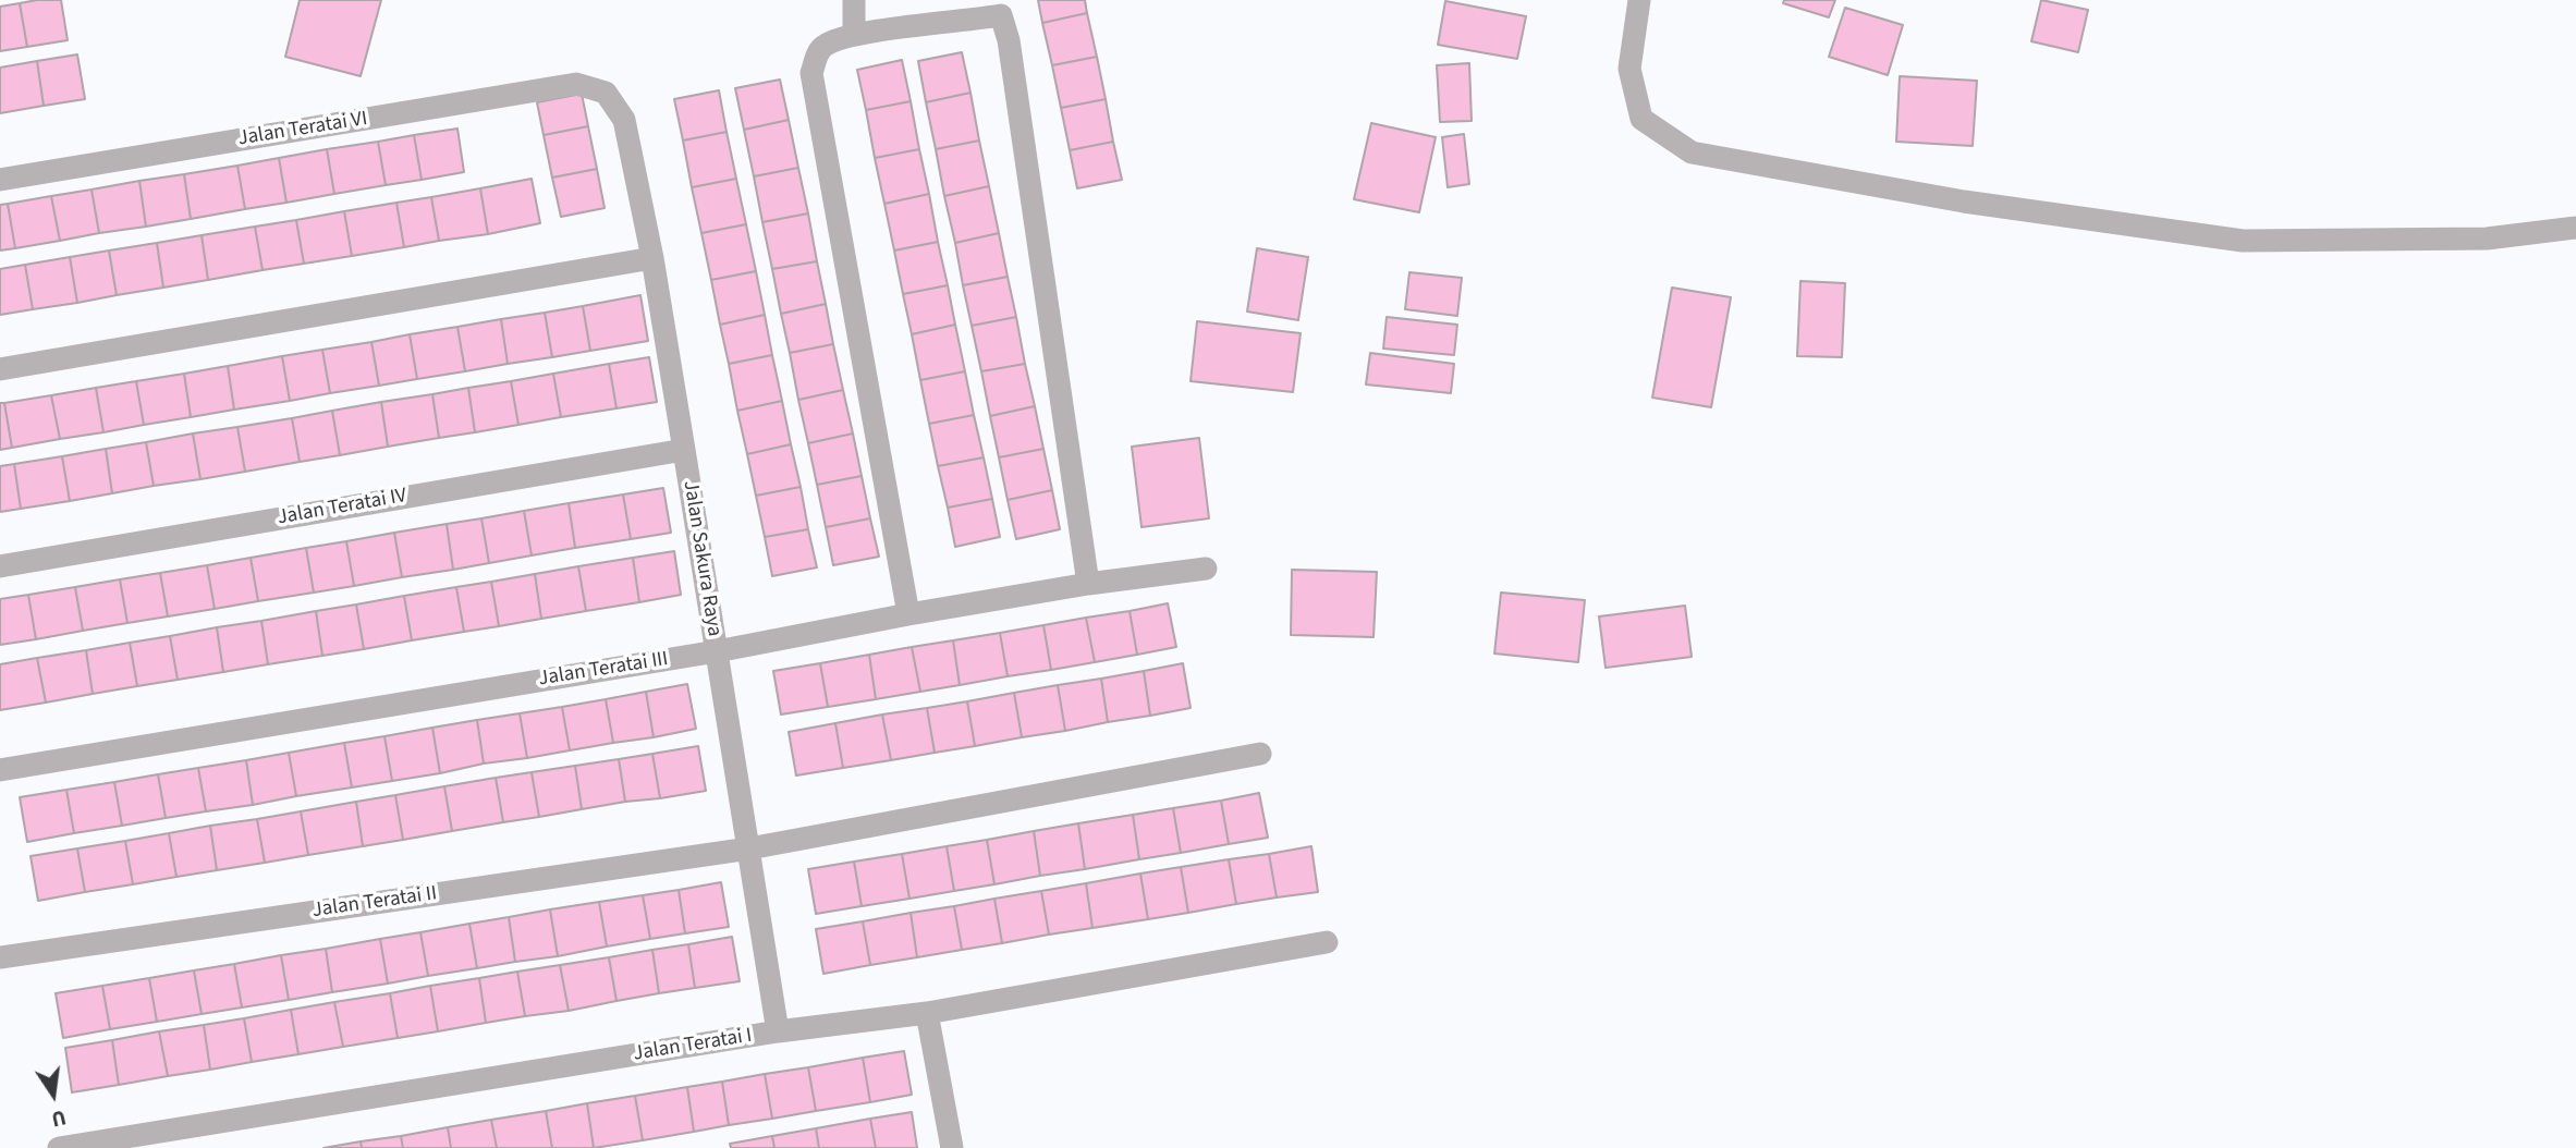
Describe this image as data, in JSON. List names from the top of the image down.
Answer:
{
  "streets": {
    "street": [
      "Jalan Teratai VI",
      "Jalan Teratai IV",
      "Jalan Sakura Raya",
      "Jalan Teratai III",
      "Jalan Teratai II",
      "Jalan Teratai I"
    ]
  },
  "crossings": [
    ["Jalan Teratai VI", "Jalan Sakura Raya"],
    ["Jalan Teratai IV", "Jalan Sakura Raya"],
    ["Jalan Sakura Raya", "Jalan Teratai III"],
    ["Jalan Sakura Raya", "Jalan Teratai II"],
    ["Jalan Sakura Raya", "Jalan Teratai I"]
  ],
  "north": "bottom"
}
